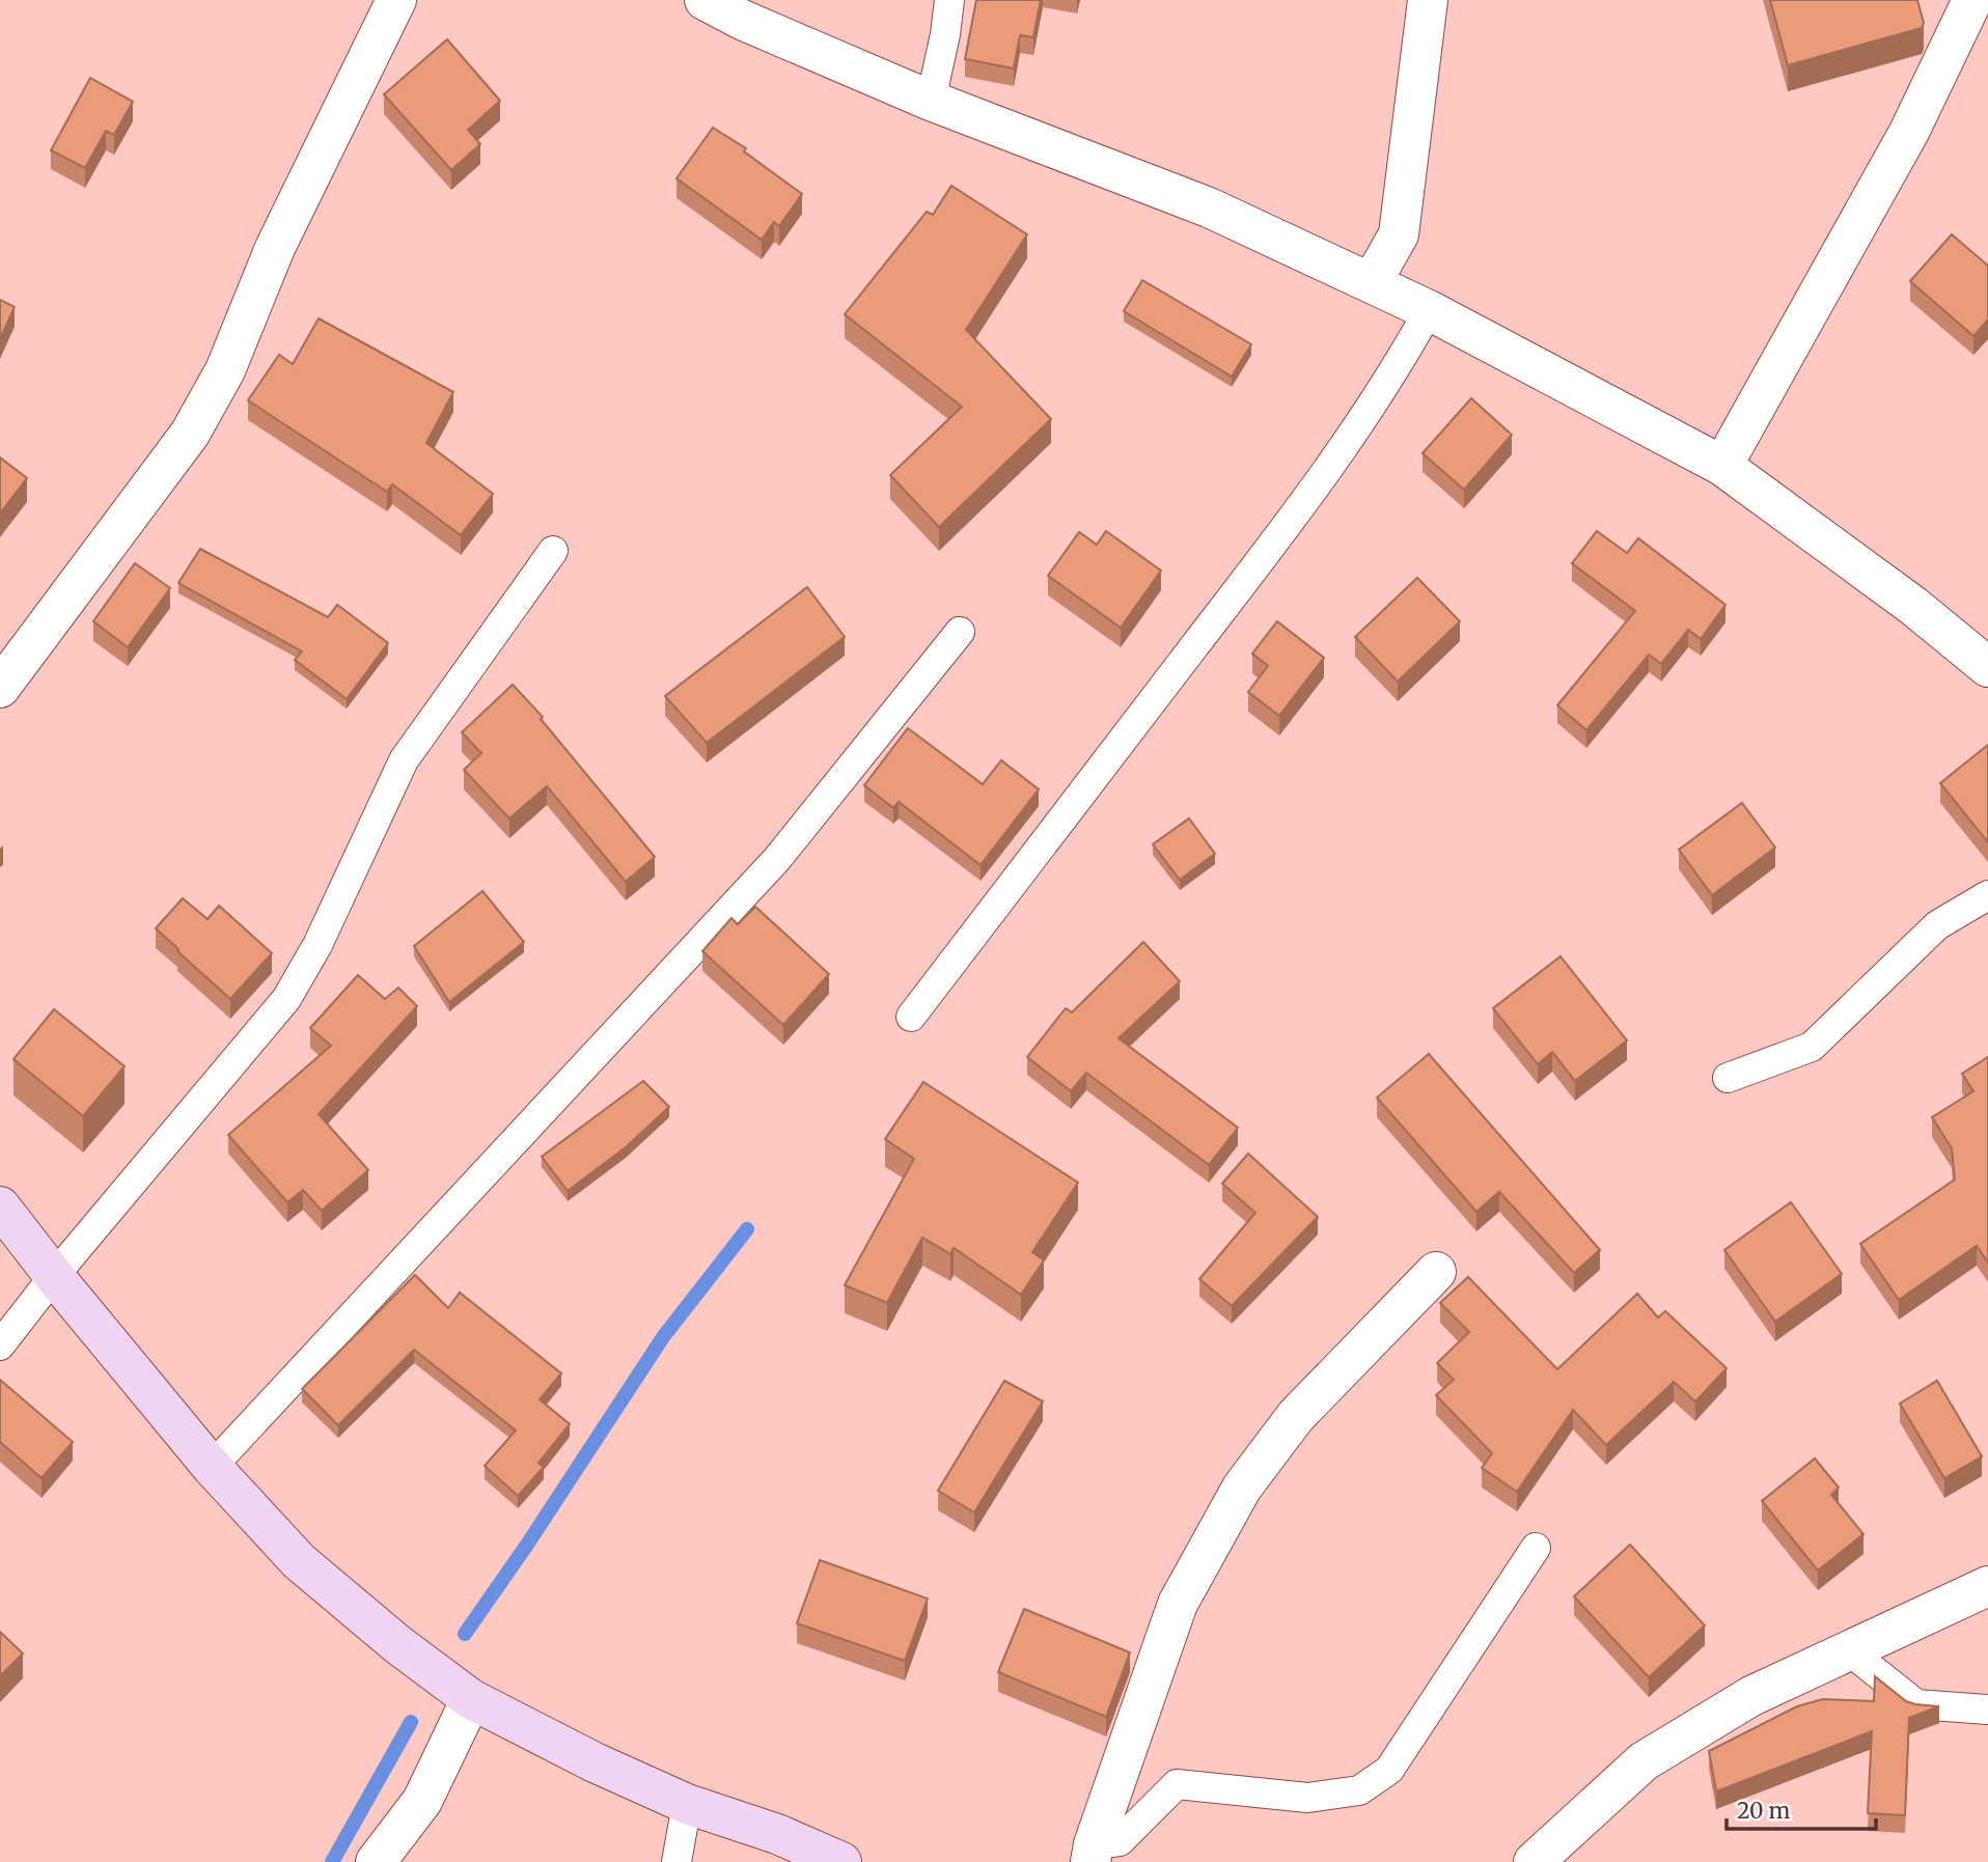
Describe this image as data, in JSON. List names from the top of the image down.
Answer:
{
  "scale_bar": "20 m"
}
